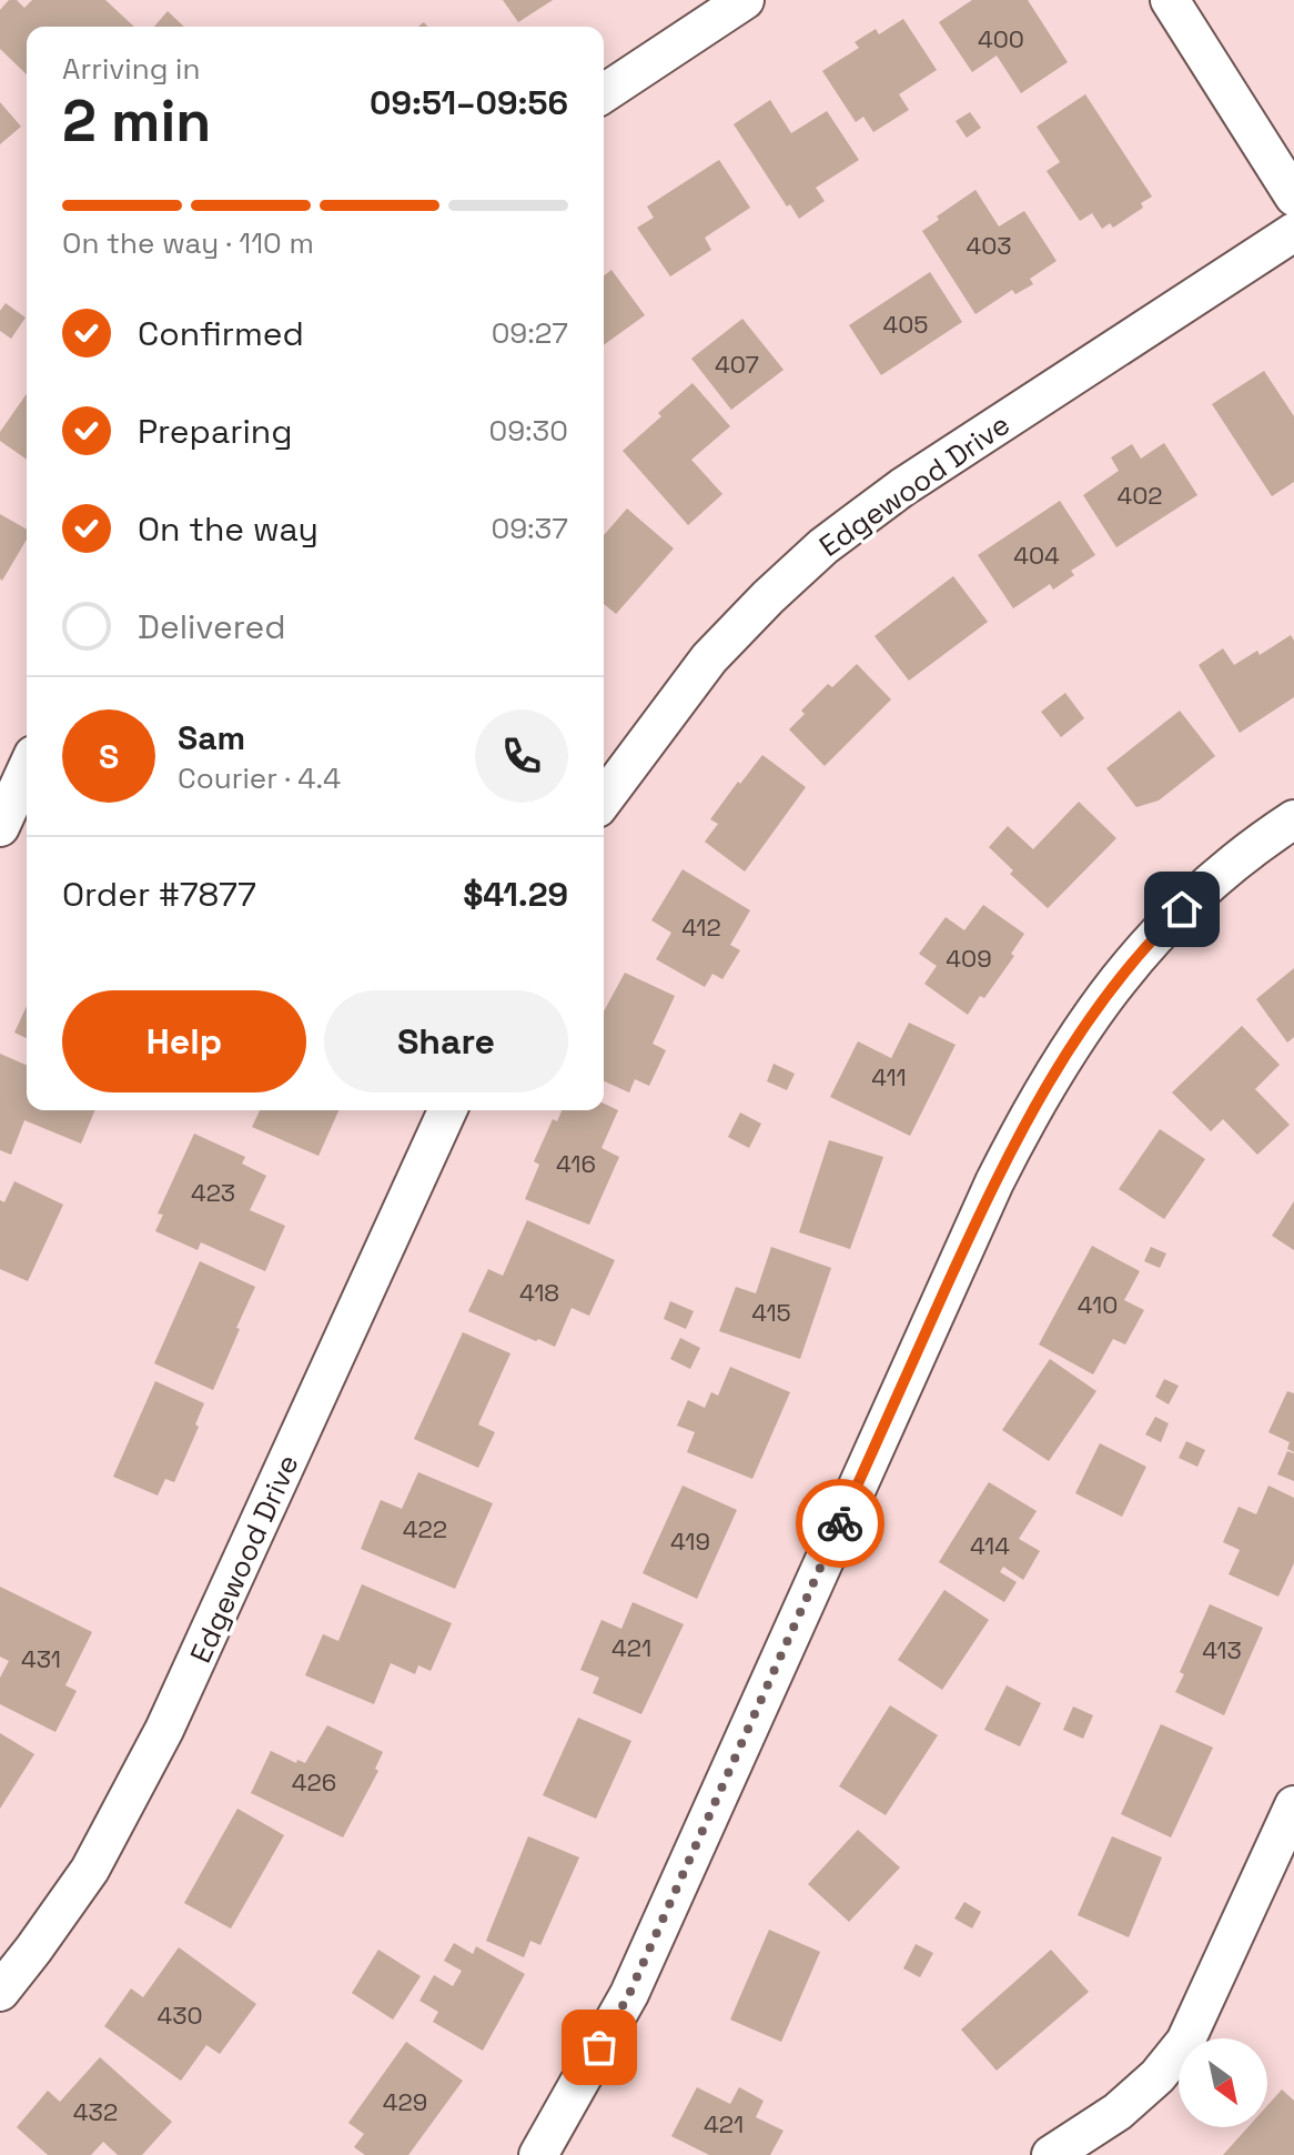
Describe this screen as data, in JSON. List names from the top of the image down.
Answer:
{
  "streets": {
    "street": ["Edgewood Drive"]
  },
  "house_numbers": [
    "400",
    "403",
    "405",
    "407",
    "402",
    "404",
    "412",
    "409",
    "411",
    "416",
    "423",
    "418",
    "410",
    "415",
    "422",
    "419",
    "414",
    "421",
    "413",
    "431",
    "426",
    "430",
    "429",
    "432",
    "421"
  ],
  "north": "bottom right",
  "page": {
    "heading": ["2 min", "Arriving in", "09:51–09:56"],
    "panel": [
      "Sam",
      "Courier · 4.4",
      "Order #7877",
      "$41.29"
    ],
    "bar": "On the way · 110 m",
    "list": [
      ["Confirmed", "09:27"],
      ["Preparing", "09:30"],
      ["On the way", "09:37"],
      "Delivered"
    ],
    "round": "S",
    "buttons": ["Help", "Share"]
  }
}
